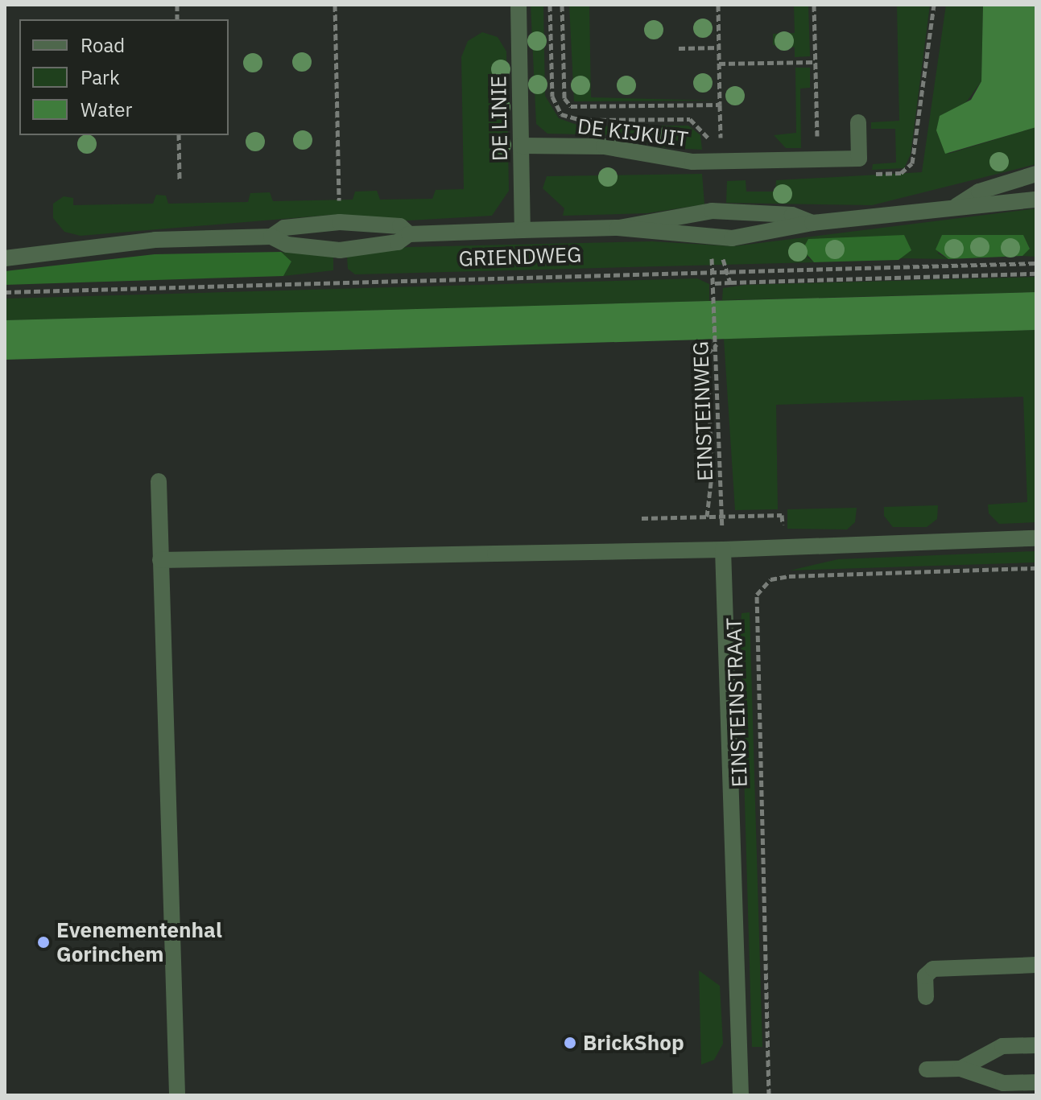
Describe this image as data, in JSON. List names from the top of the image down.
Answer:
{
  "streets": {
    "street": [
      "DE LINIE",
      "DE KIJKUIT",
      "GRIENDWEG",
      "EINSTEINSTRAAT"
    ],
    "path": ["EINSTEINWEG"]
  },
  "crossings": [
    ["DE LINIE", "DE KIJKUIT"],
    ["DE LINIE", "GRIENDWEG"],
    ["GRIENDWEG", "EINSTEINWEG"],
    ["EINSTEINWEG", "EINSTEINSTRAAT"]
  ],
  "places": ["Evenementenhal Gorinchem", "BrickShop"],
  "legend": ["Road", "Park", "Water"]
}
